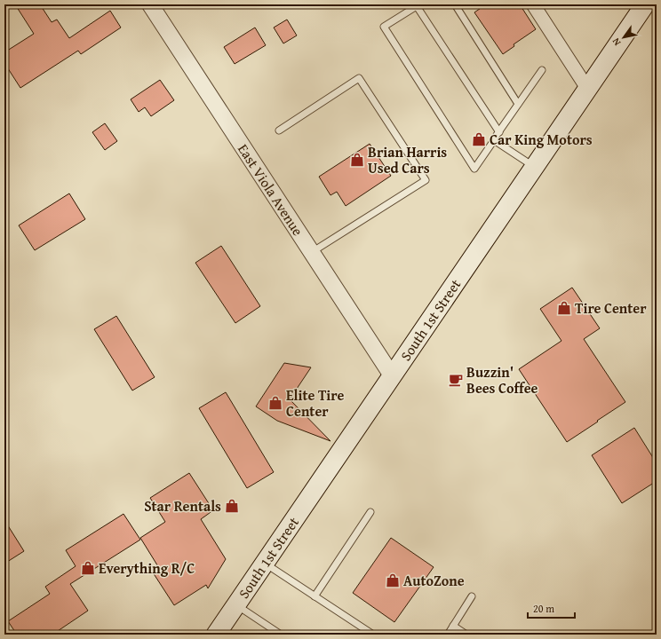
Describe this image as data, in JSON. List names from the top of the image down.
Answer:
{
  "streets": {
    "main road": ["South 1st Street"],
    "street": ["East Viola Avenue"]
  },
  "crossings": [
    ["East Viola Avenue", "South 1st Street"]
  ],
  "places": {
    "shop": [
      "Car King Motors",
      "Brian Harris Used Cars",
      "Tire Center",
      "Elite Tire Center",
      "Star Rentals",
      "Everything R/C",
      "AutoZone"
    ],
    "cafe": ["Buzzin' Bees Coffee"]
  },
  "scale_bar": "20 m",
  "north": "bottom left"
}
